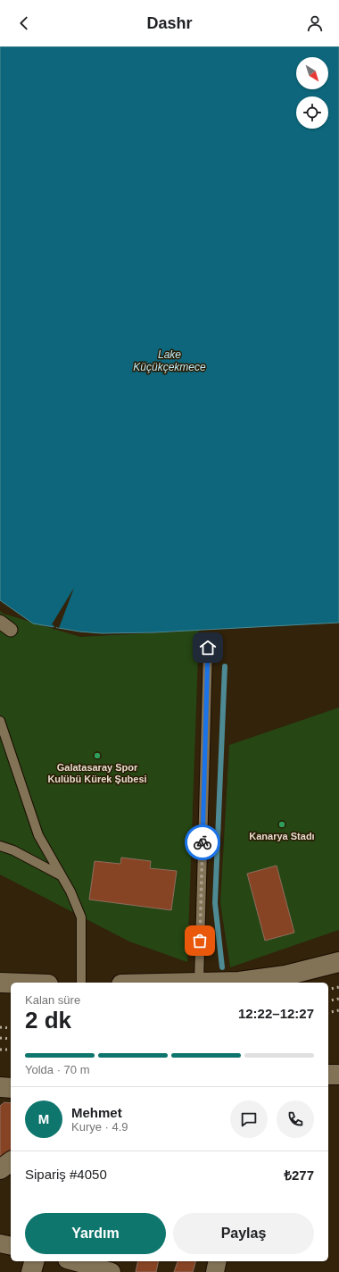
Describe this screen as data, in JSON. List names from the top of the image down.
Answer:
{
  "water": ["Lake Küçükçekmece"],
  "places": ["Galatasaray Spor Kulübü Kürek Şubesi", "Kanarya Stadı"],
  "north": "bottom right",
  "page": {
    "header": "Dashr",
    "heading": ["2 dk", "Kalan süre", "12:22–12:27"],
    "panel": [
      "Mehmet",
      "Kurye · 4.9",
      "Sipariş #4050",
      "₺277"
    ],
    "bar": "Yolda · 70 m",
    "round": "M",
    "buttons": ["Yardım", "Paylaş"]
  }
}
